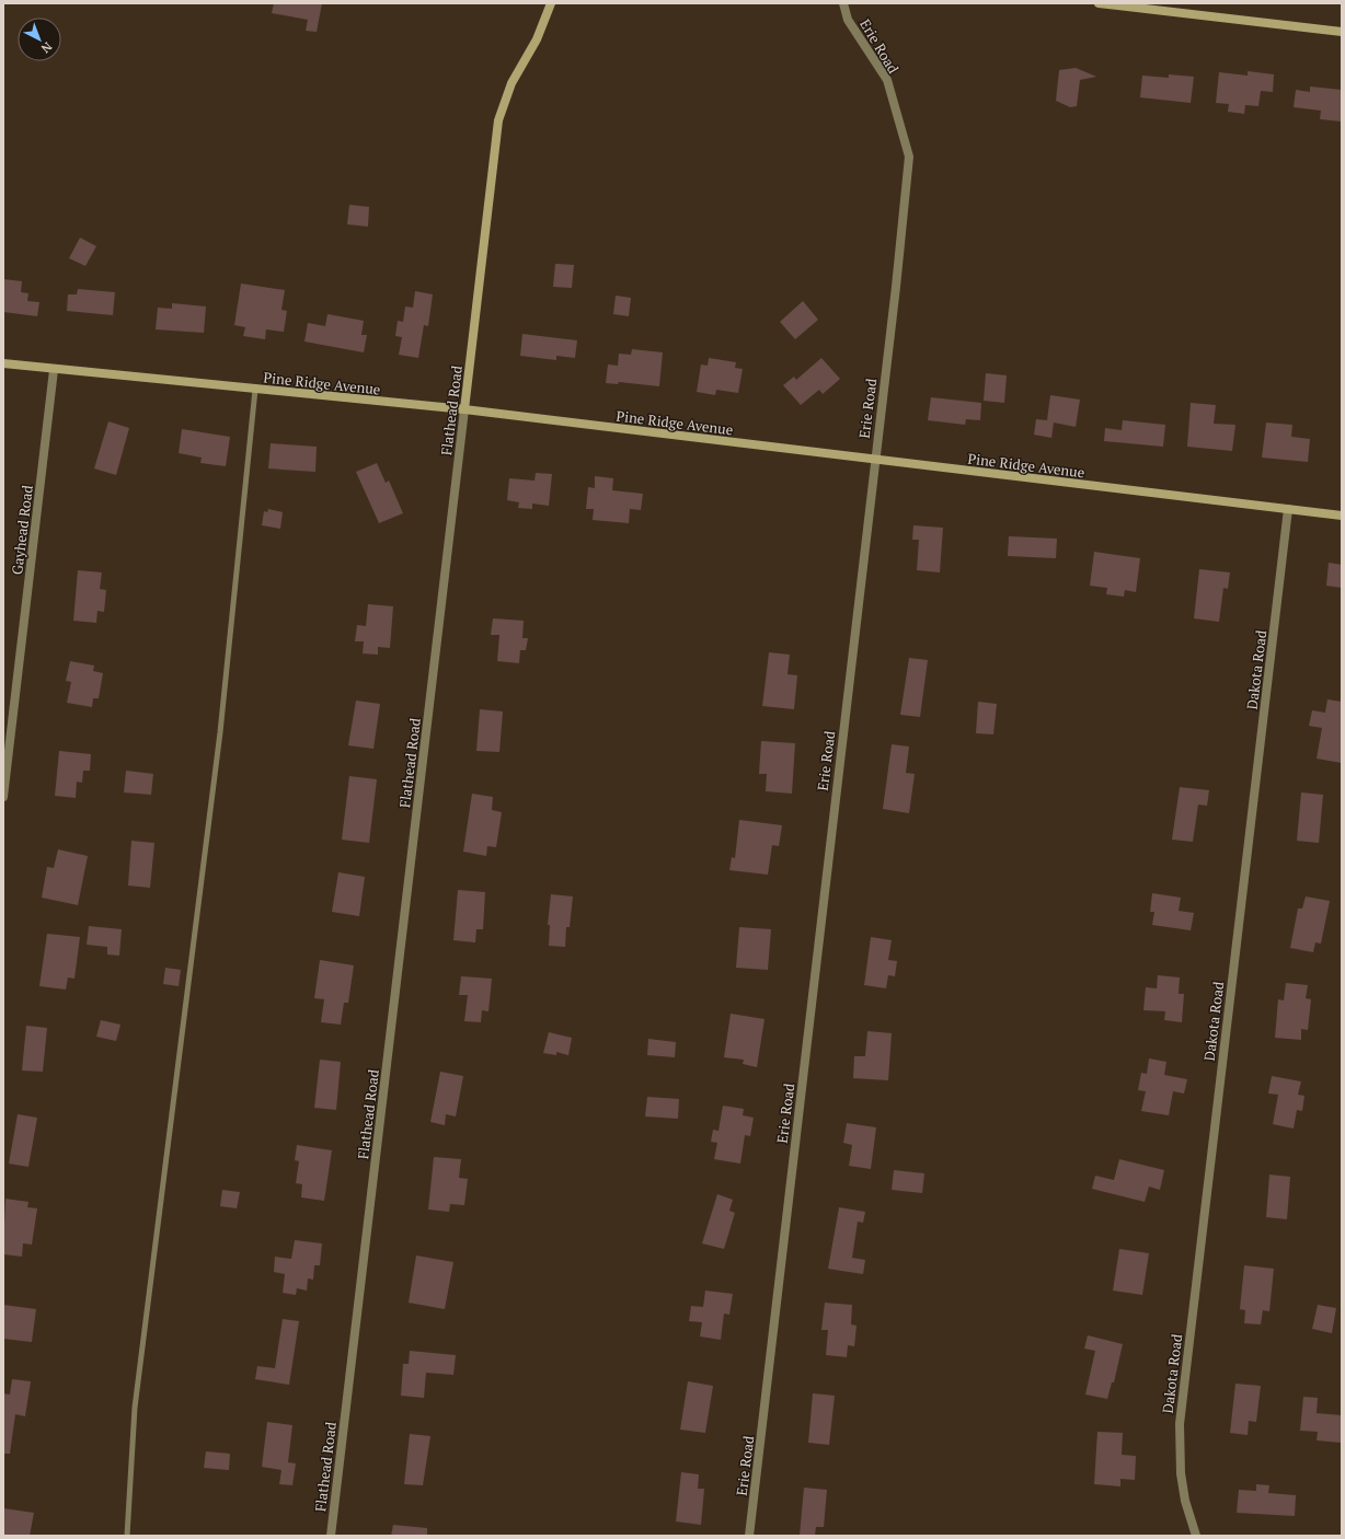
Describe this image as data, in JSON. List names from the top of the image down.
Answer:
{
  "streets": {
    "street": [
      "Erie Road",
      "Pine Ridge Avenue",
      "Flathead Road",
      "Gayhead Road",
      "Dakota Road"
    ]
  },
  "crossings": [
    ["Erie Road", "Pine Ridge Avenue"],
    ["Pine Ridge Avenue", "Flathead Road"],
    ["Pine Ridge Avenue", "Gayhead Road"],
    ["Pine Ridge Avenue", "Dakota Road"]
  ],
  "north": "bottom right"
}
